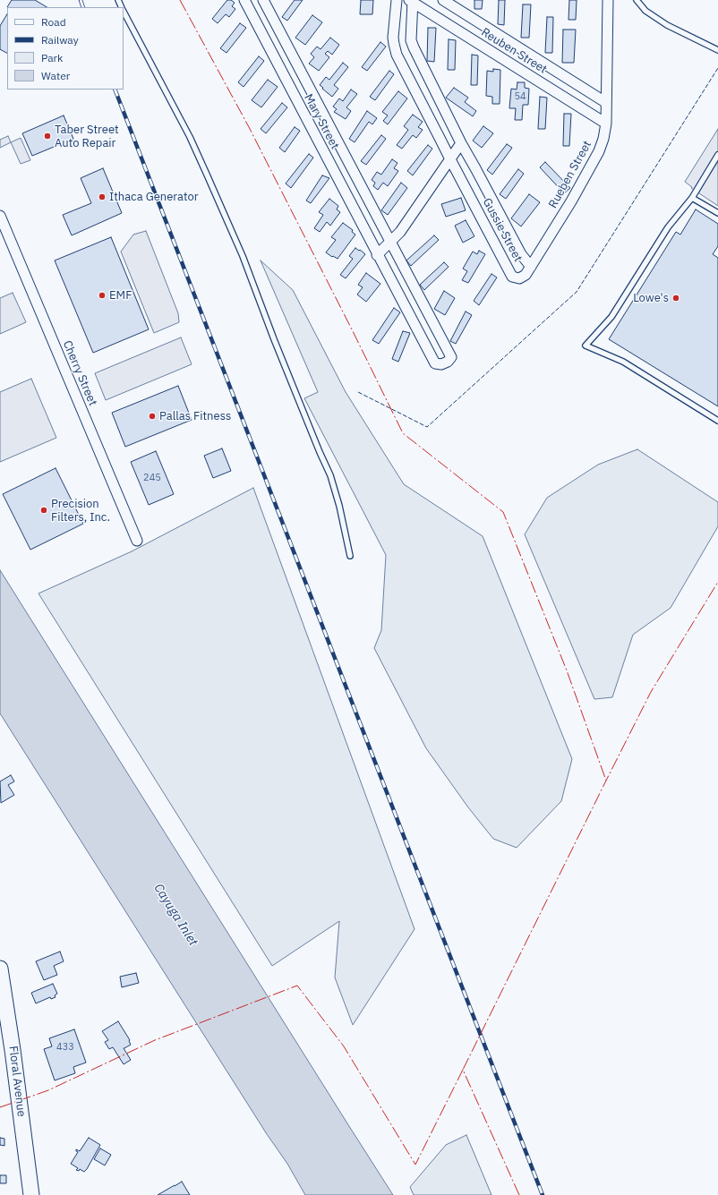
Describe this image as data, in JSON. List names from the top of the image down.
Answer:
{
  "streets": {
    "main road": ["Floral Avenue"],
    "street": [
      "Reuben Street",
      "Mary Street",
      "Rueben Street",
      "Gussie Street",
      "Cherry Street"
    ]
  },
  "crossings": [
    ["Reuben Street", "Rueben Street"],
    ["Reuben Street", "Gussie Street"],
    ["Rueben Street", "Gussie Street"]
  ],
  "water": ["Cayuga Inlet"],
  "places": [
    "Taber Street Auto Repair",
    "Ithaca Generator",
    "EMF",
    "Lowe's",
    "Pallas Fitness",
    "Precision Filters, Inc."
  ],
  "house_numbers": ["54", "245", "433"],
  "legend": [
    "Road",
    "Railway",
    "Park",
    "Water"
  ]
}
